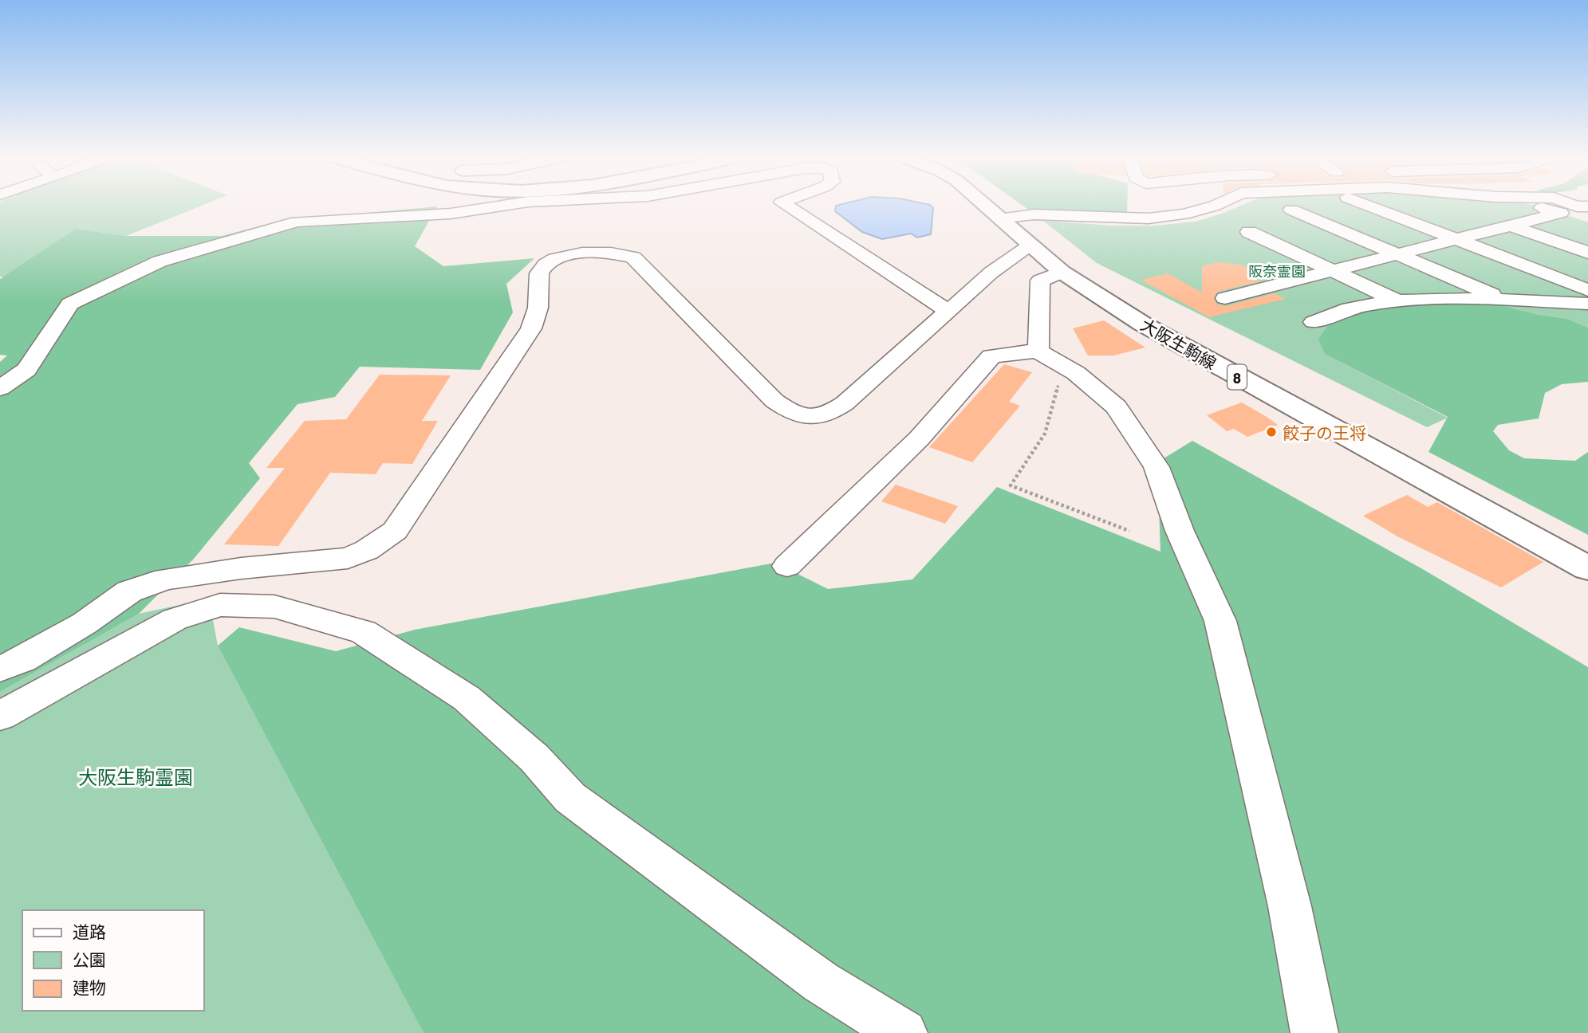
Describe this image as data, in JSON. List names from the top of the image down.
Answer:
{
  "streets": {
    "main road": ["大阪生駒線", "8"]
  },
  "parks": ["阪奈霊園", "大阪生駒霊園"],
  "places": ["餃子の王将"],
  "legend": ["道路", "公園", "建物"]
}
